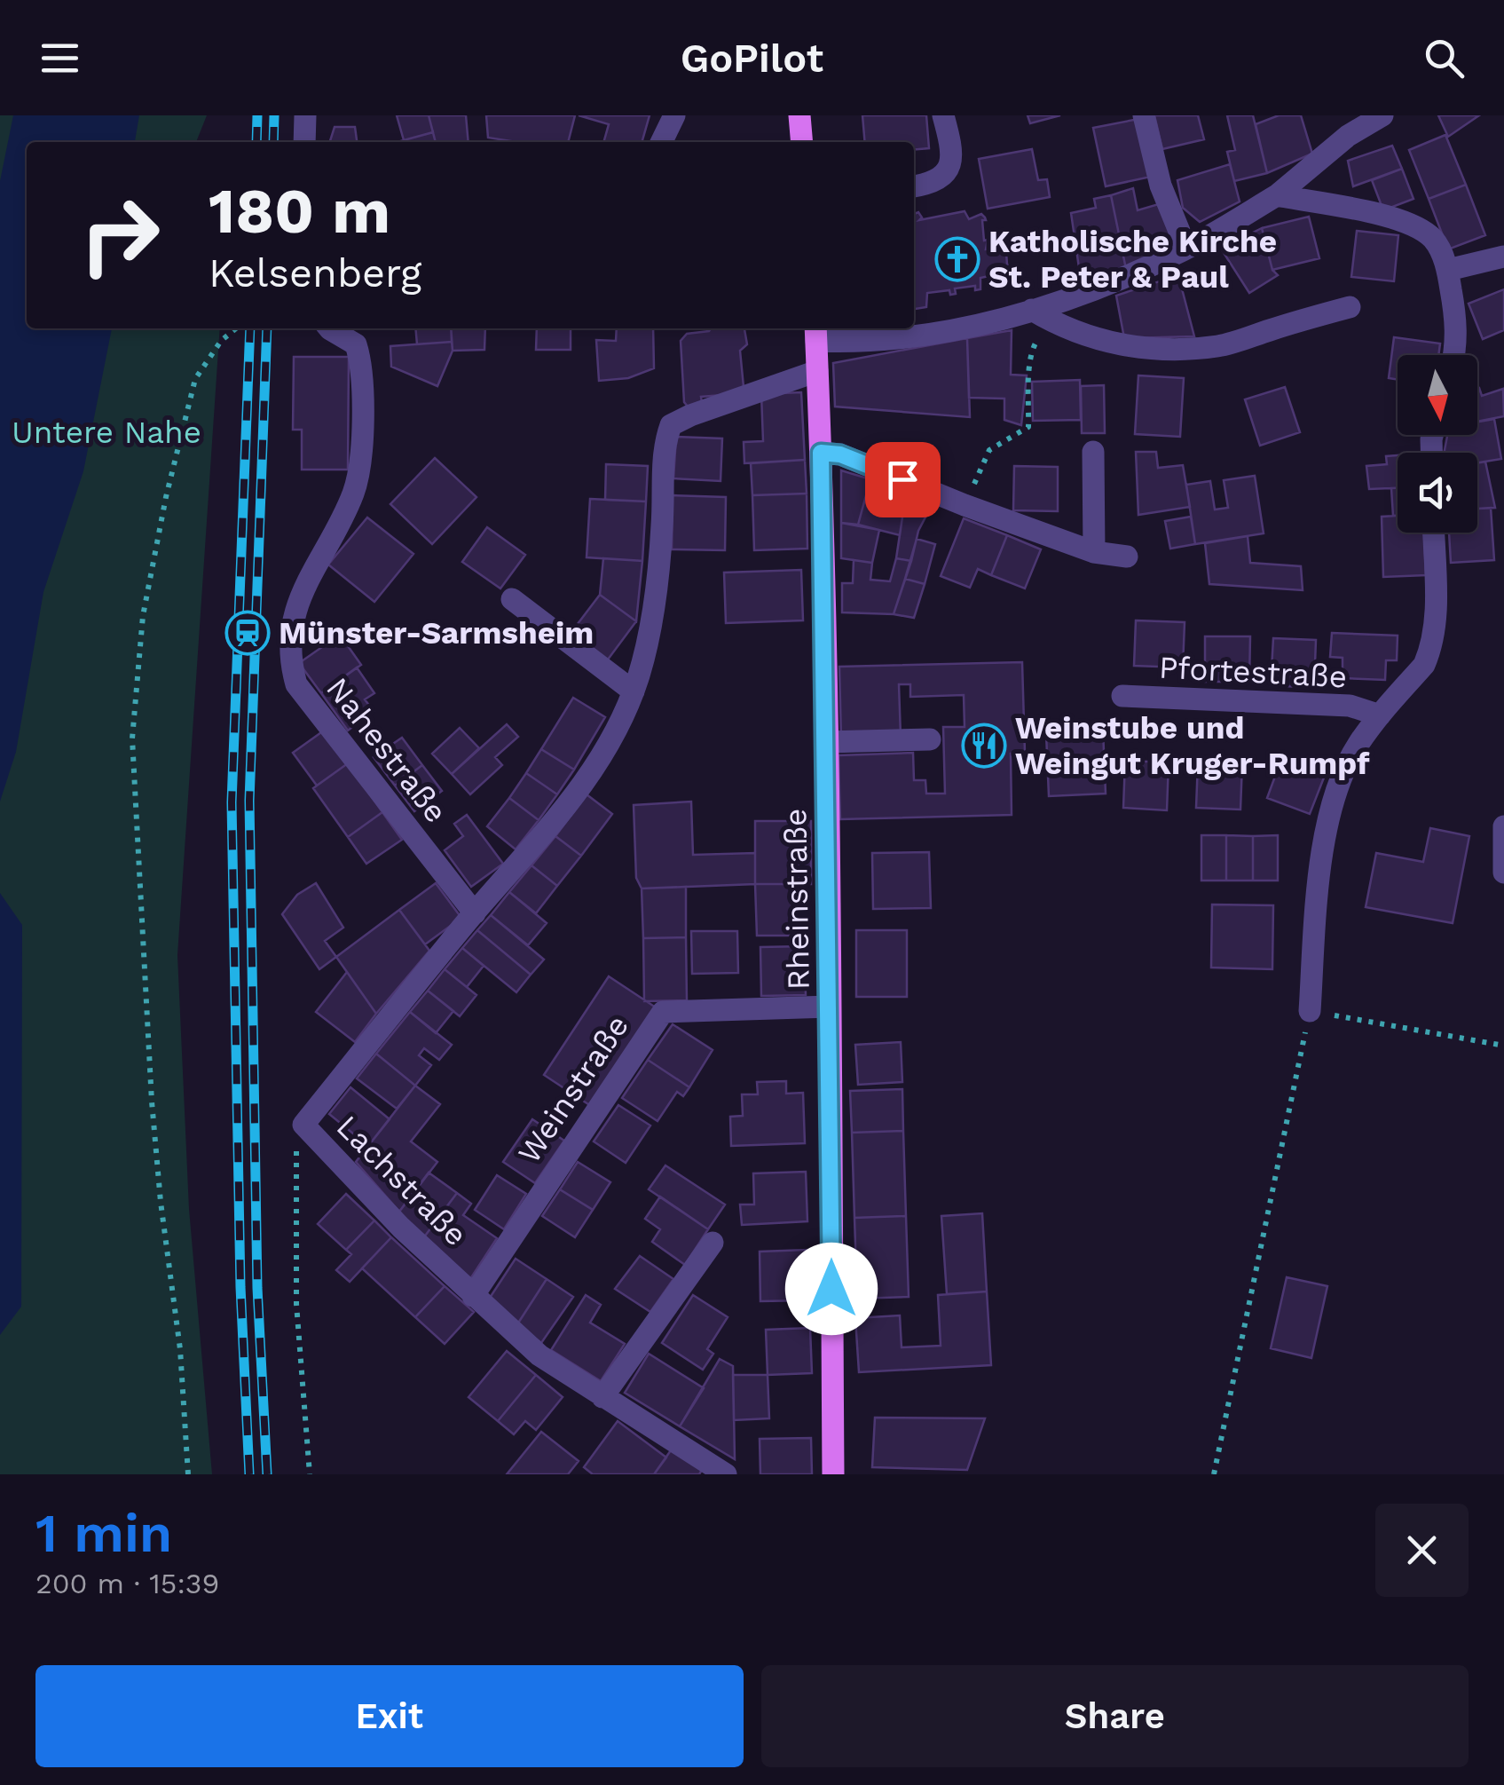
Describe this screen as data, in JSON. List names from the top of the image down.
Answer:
{
  "streets": {
    "main road": ["Rheinstraße"],
    "street": [
      "Pfortestraße",
      "Nahestraße",
      "Weinstraße",
      "Lachstraße"
    ]
  },
  "crossings": [
    ["Nahestraße", "Lachstraße"],
    ["Rheinstraße", "Weinstraße"],
    ["Rheinstraße", "Lachstraße"],
    ["Weinstraße", "Lachstraße"]
  ],
  "parks": ["Untere Nahe"],
  "places": {
    "church": ["Katholische Kirche St. Peter & Paul"],
    "station": ["Münster-Sarmsheim"],
    "restaurant": ["Weinstube und Weingut Kruger-Rumpf"]
  },
  "north": "bottom",
  "page": {
    "header": "GoPilot",
    "turn": ["180 m", "Kelsenberg"],
    "heading": ["1 min", "200 m · 15:39"],
    "buttons": ["Exit", "Share"]
  }
}
